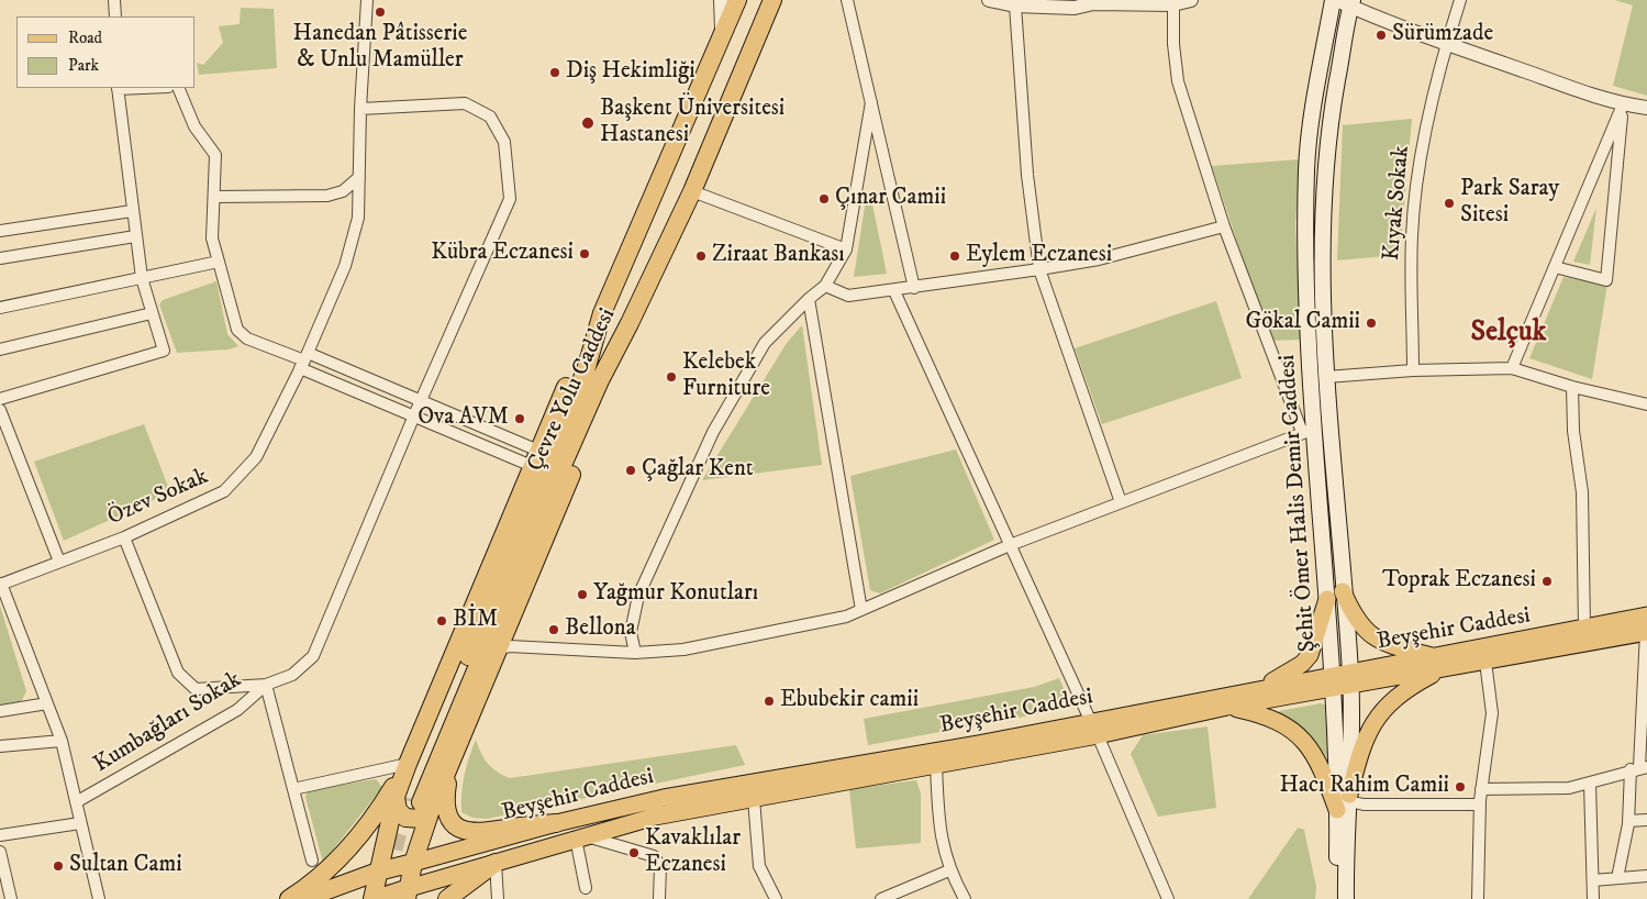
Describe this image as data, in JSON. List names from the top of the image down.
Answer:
{
  "streets": {
    "highway": ["Çevre Yolu Caddesi", "Beyşehir Caddesi"],
    "main road": ["Şehit Ömer Halis Demir Caddesi"],
    "street": ["Kıyak Sokak", "Özev Sokak", "Kumbağları Sokak"]
  },
  "crossings": [
    ["Özev Sokak", "Kumbağları Sokak"],
    ["Şehit Ömer Halis Demir Caddesi", "Beyşehir Caddesi"]
  ],
  "districts": ["Selçuk"],
  "places": [
    "Hanedan Pâtisserie & Unlu Mamüller",
    "Sürümzade",
    "Diş Hekimliği",
    "Başkent Üniversitesi Hastanesi",
    "Çınar Camii",
    "Park Saray Sitesi",
    "Kübra Eczanesi",
    "Ziraat Bankası",
    "Eylem Eczanesi",
    "Gökal Camii",
    "Kelebek Furniture",
    "Ova AVM",
    "Çağlar Kent",
    "Toprak Eczanesi",
    "Yağmur Konutları",
    "BİM",
    "Bellona",
    "Ebubekir camii",
    "Hacı Rahim Camii",
    "Kavaklılar Eczanesi",
    "Sultan Cami"
  ],
  "legend": ["Road", "Park"]
}
